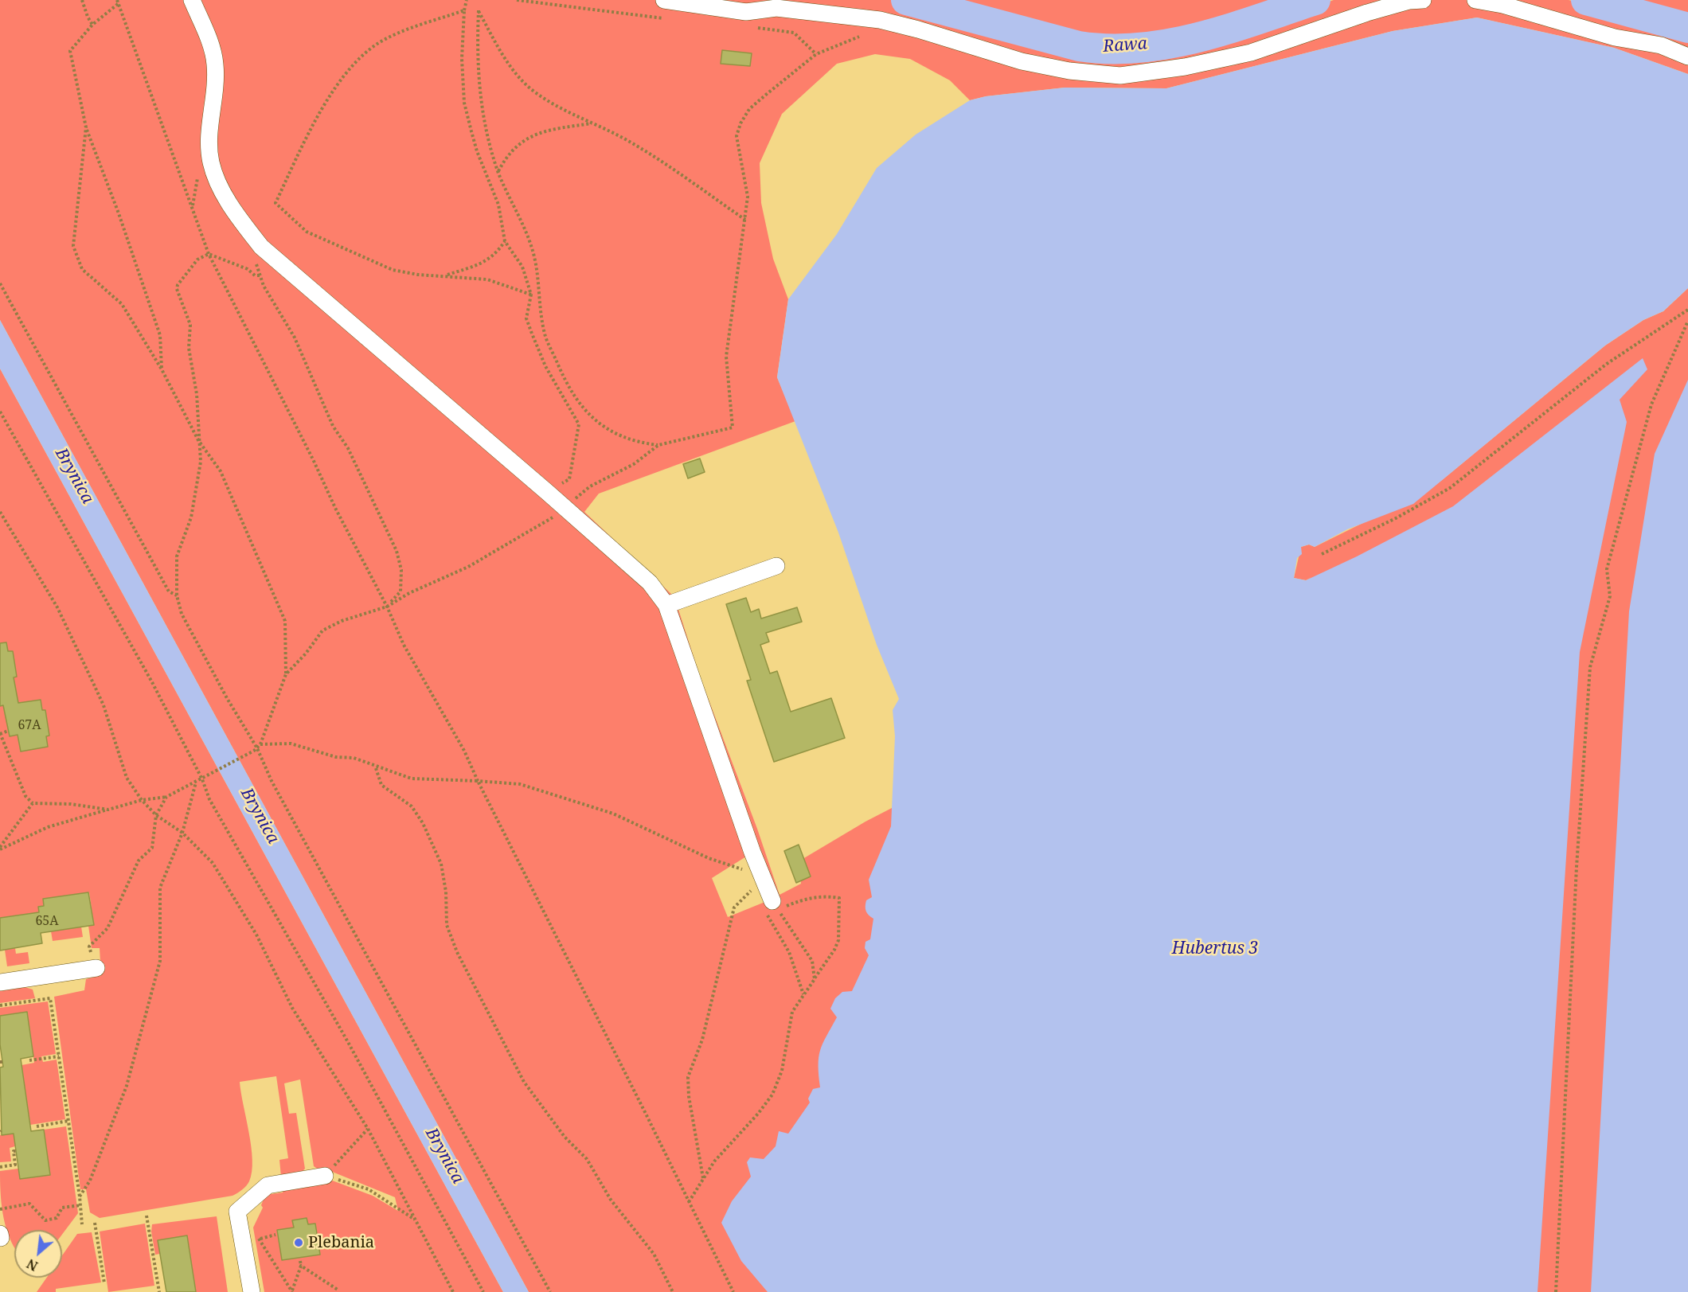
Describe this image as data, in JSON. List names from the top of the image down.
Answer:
{
  "water": ["Rawa", "Brynica", "Hubertus 3"],
  "places": ["Plebania"],
  "house_numbers": ["67A", "65A"],
  "north": "bottom left"
}
